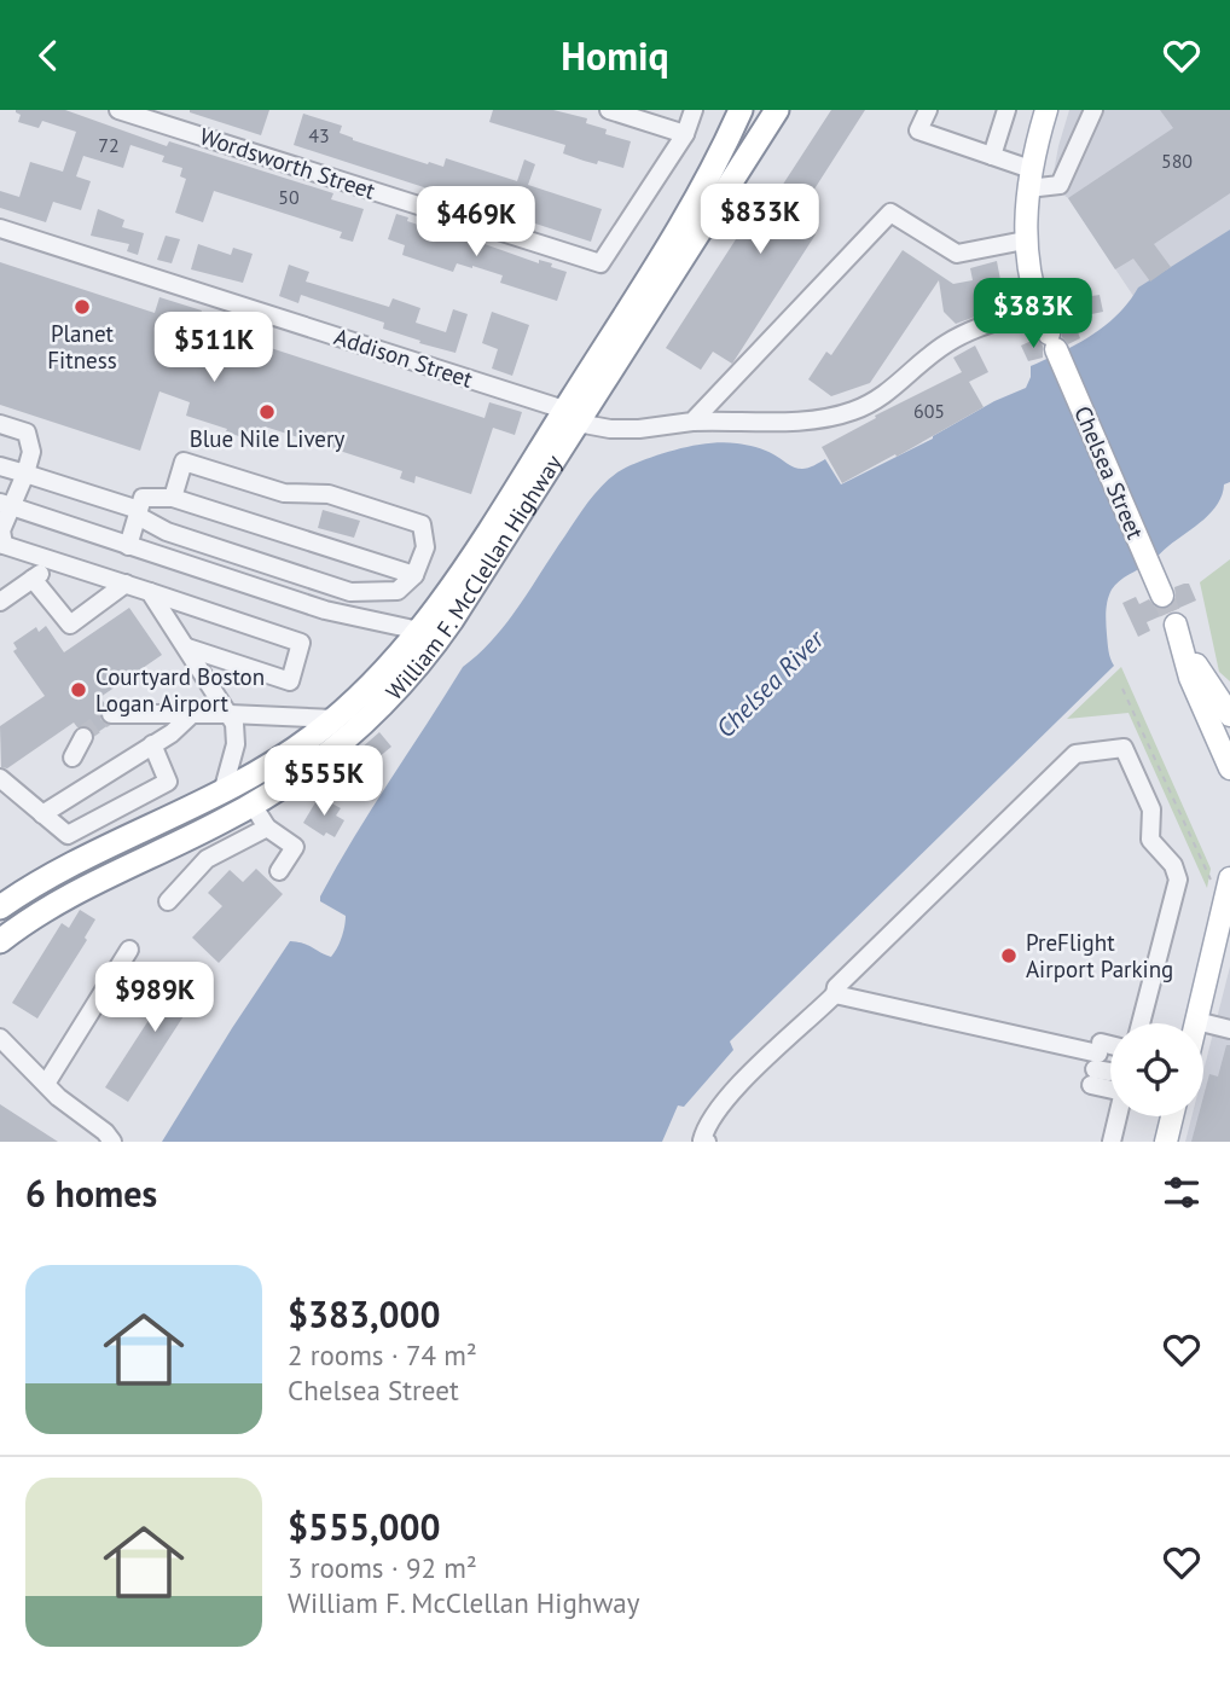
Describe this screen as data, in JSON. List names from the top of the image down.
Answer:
{
  "streets": {
    "highway": ["William F. McClellan Highway"],
    "main road": ["Chelsea Street"],
    "street": ["Wordsworth Street", "Addison Street"]
  },
  "crossings": [
    ["Addison Street", "Chelsea Street"],
    ["Addison Street", "William F. McClellan Highway"]
  ],
  "water": ["Chelsea River"],
  "places": [
    "Planet Fitness",
    "Blue Nile Livery",
    "Courtyard Boston Logan Airport",
    "PreFlight Airport Parking"
  ],
  "house_numbers": [
    "43",
    "72",
    "580",
    "50",
    "605"
  ],
  "page": {
    "header": "Homiq",
    "price": [
      "$833K",
      "$469K",
      "$383K",
      "$511K",
      "$555K",
      "$989K"
    ],
    "heading": "6 homes",
    "list": [
      {
        "name": "$383,000",
        "note": "2 rooms · 74 m² · Chelsea Street"
      },
      {
        "name": "$555,000",
        "note": "3 rooms · 92 m² · William F. McClellan Highway"
      }
    ]
  }
}
